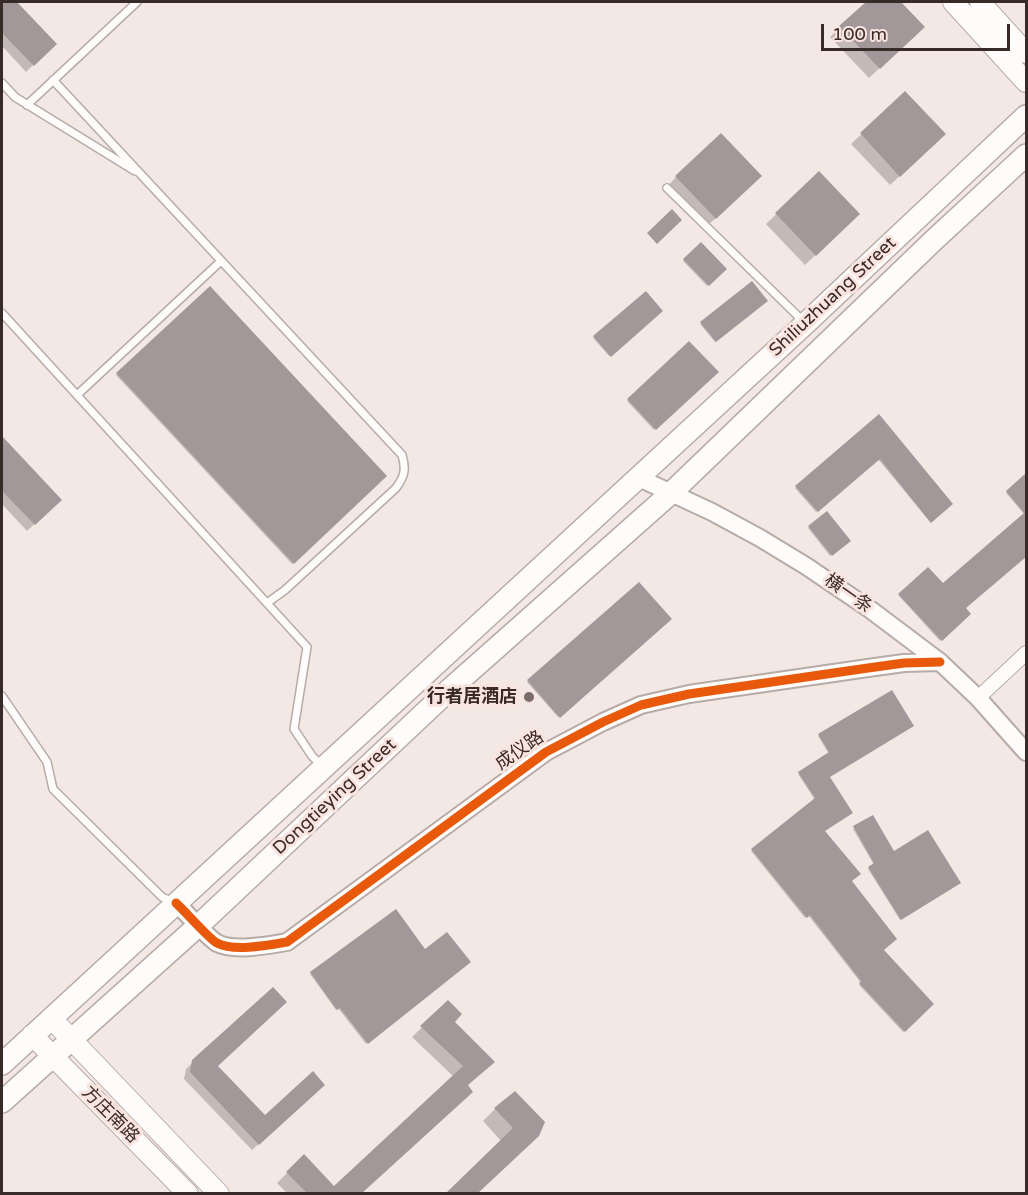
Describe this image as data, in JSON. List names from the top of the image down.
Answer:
{
  "streets": {
    "main road": ["Shiliuzhuang Street", "Dongtieying Street", "方庄南路"],
    "street": ["横一条", "成仪路"]
  },
  "crossings": [
    ["Shiliuzhuang Street", "横一条"],
    ["Shiliuzhuang Street", "Dongtieying Street"],
    ["横一条", "成仪路"],
    ["横一条", "Dongtieying Street"],
    ["成仪路", "Dongtieying Street"],
    ["Dongtieying Street", "方庄南路"]
  ],
  "places": ["行者居酒店"],
  "scale_bar": "100 m"
}
